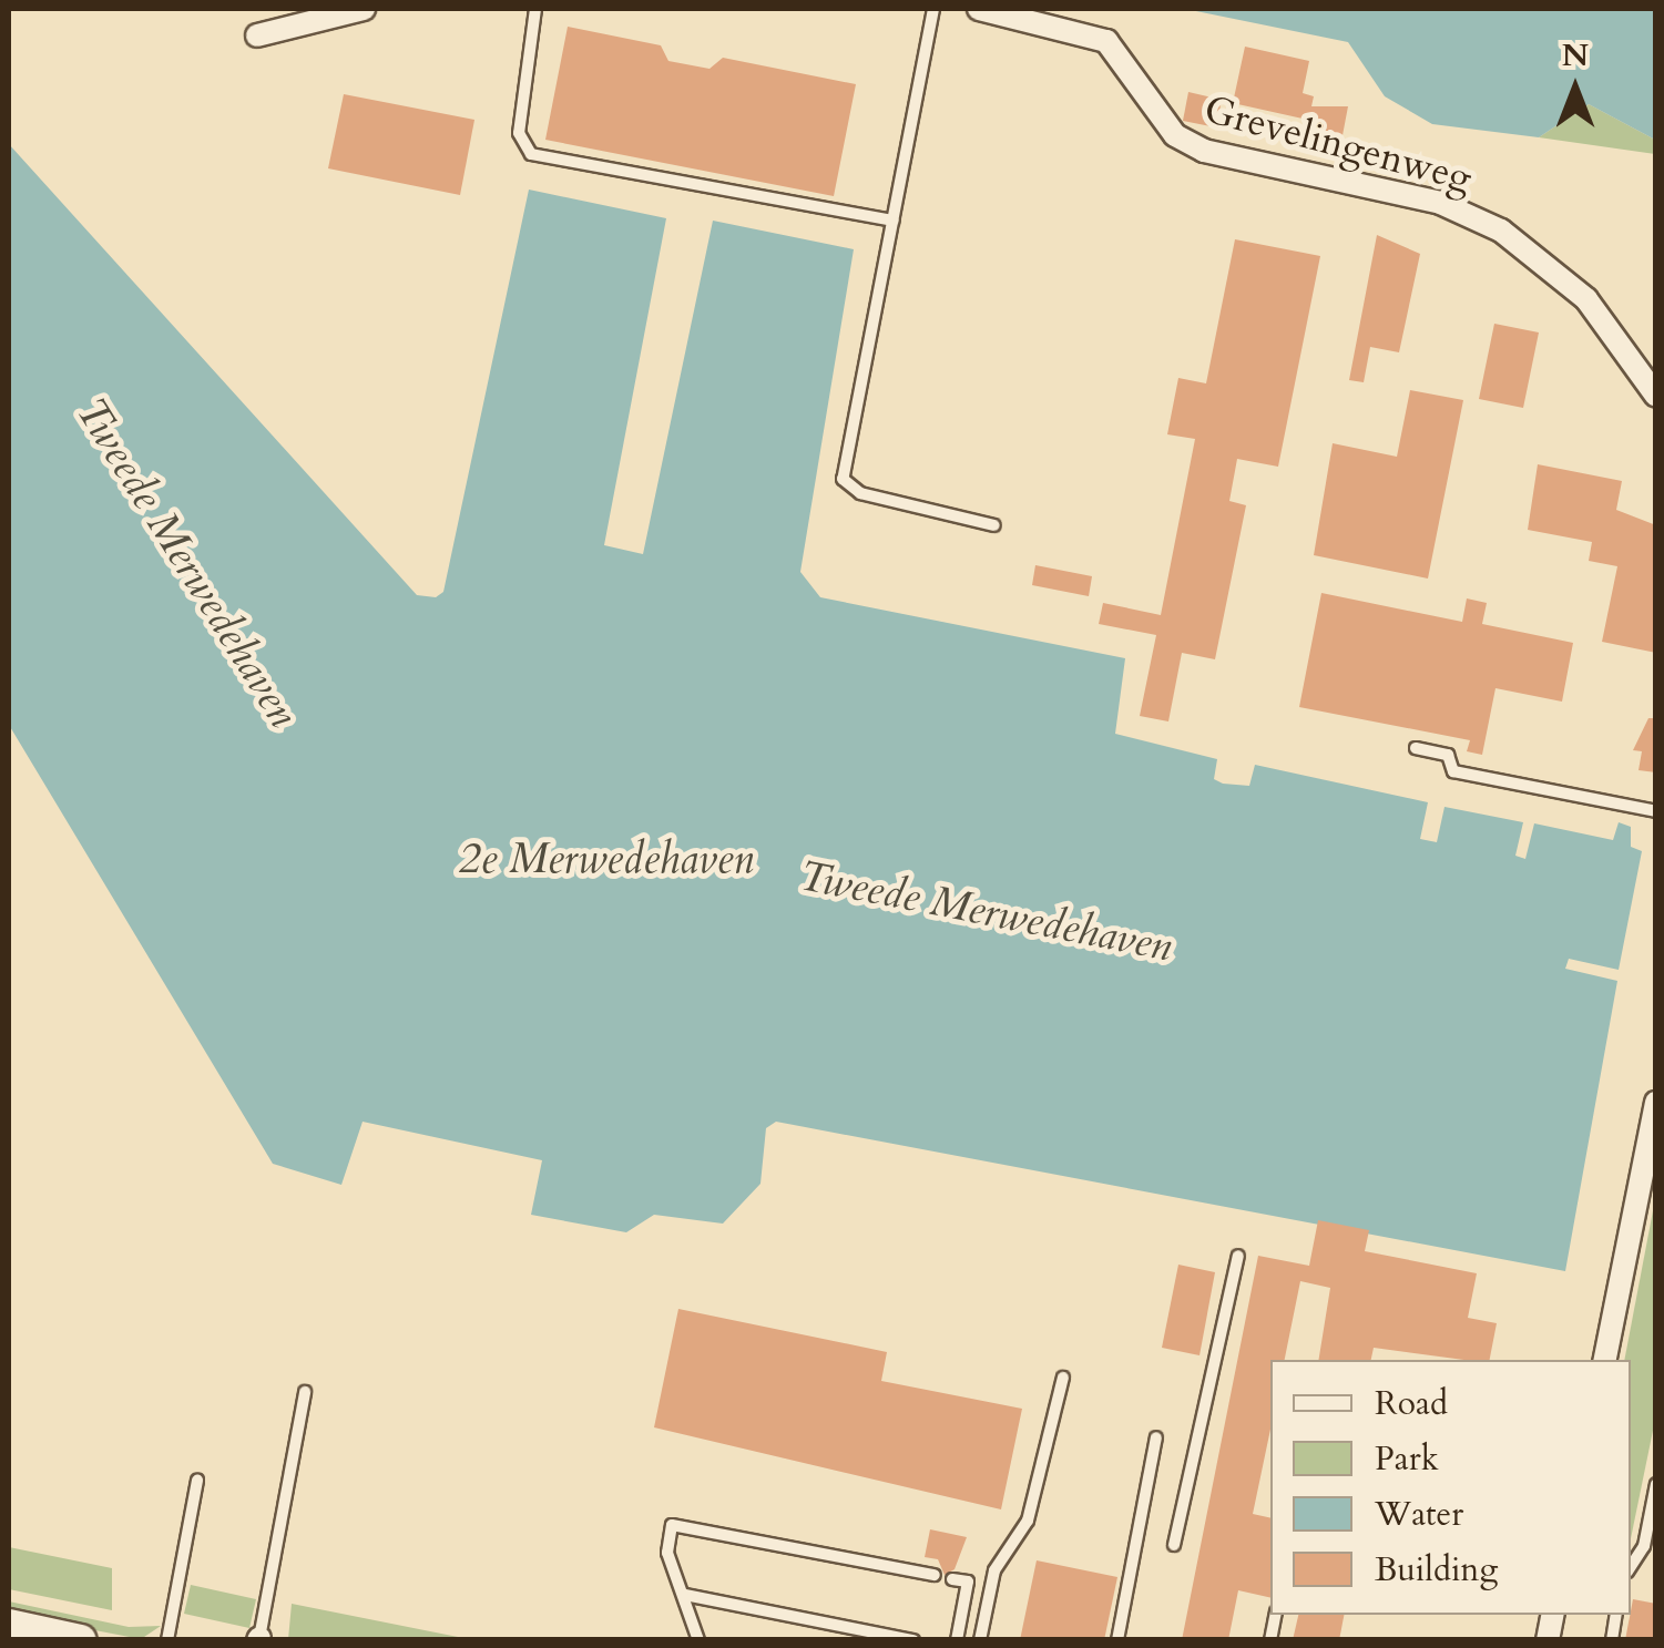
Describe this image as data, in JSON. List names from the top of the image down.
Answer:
{
  "streets": {
    "street": ["Grevelingenweg"]
  },
  "water": ["Tweede Merwedehaven", "2e Merwedehaven"],
  "legend": [
    "Road",
    "Park",
    "Water",
    "Building"
  ],
  "north": "top"
}
